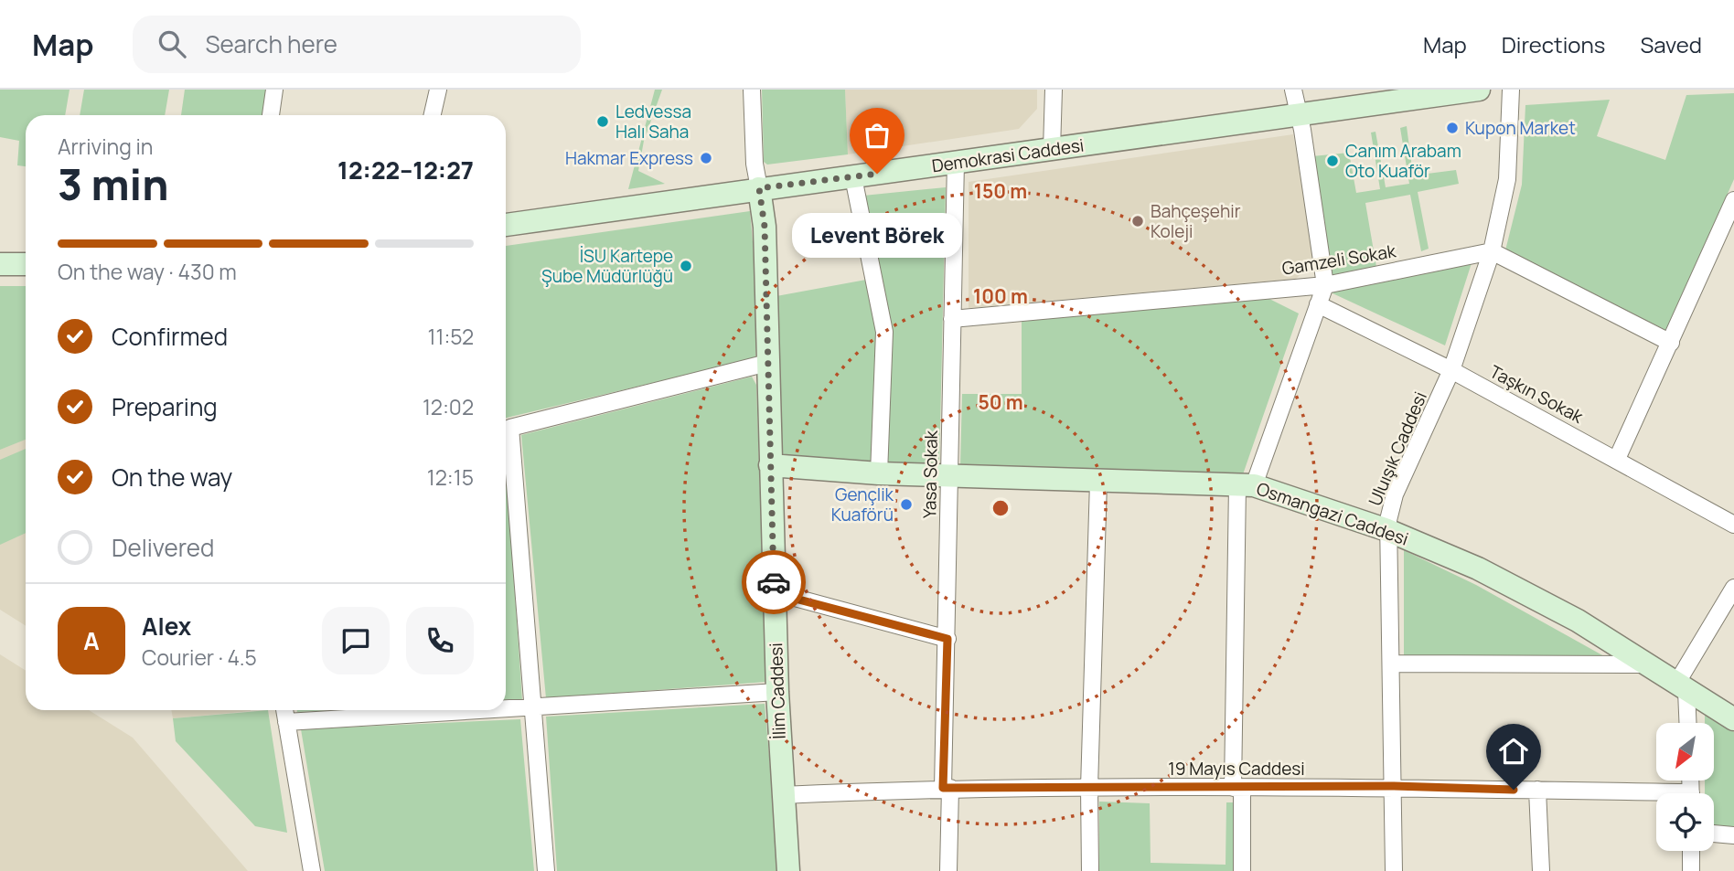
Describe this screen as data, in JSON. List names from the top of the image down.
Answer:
{
  "streets": {
    "street": [
      "Demokrasi Caddesi",
      "Gamzeli Sokak",
      "Taşkın Sokak",
      "Uluışık Caddesi",
      "Yasa Sokak",
      "Osmangazi Caddesi",
      "İlim Caddesi",
      "19 Mayıs Caddesi"
    ]
  },
  "crossings": [
    ["Demokrasi Caddesi", "Yasa Sokak"],
    ["Demokrasi Caddesi", "İlim Caddesi"],
    ["Gamzeli Sokak", "Uluışık Caddesi"],
    ["Gamzeli Sokak", "Yasa Sokak"],
    ["Taşkın Sokak", "Uluışık Caddesi"],
    ["Uluışık Caddesi", "Osmangazi Caddesi"],
    ["Uluışık Caddesi", "19 Mayıs Caddesi"],
    ["Yasa Sokak", "Osmangazi Caddesi"],
    ["Yasa Sokak", "19 Mayıs Caddesi"],
    ["Osmangazi Caddesi", "İlim Caddesi"],
    ["İlim Caddesi", "19 Mayıs Caddesi"]
  ],
  "places": [
    "Ledvessa Halı Saha",
    "Kupon Market",
    "Hakmar Express",
    "Canım Arabam Oto Kuaför",
    "Levent Börek",
    "Bahçeşehir Koleji",
    "İSU Kartepe Şube Müdürlüğü",
    "Gençlik Kuaförü"
  ],
  "north": "bottom left",
  "page": {
    "header": "Map",
    "search": "Search here",
    "nav": ["Map", "Directions", "Saved"],
    "heading": ["3 min", "Arriving in", "12:22–12:27"],
    "panel": ["Alex", "Courier · 4.5"],
    "bubble": "Levent Börek",
    "bar": "On the way · 430 m",
    "list": [
      ["Confirmed", "11:52"],
      ["Preparing", "12:02"],
      ["On the way", "12:15"],
      "Delivered"
    ],
    "round": "A"
  },
  "rings": ["150 m", "100 m", "50 m"]
}
